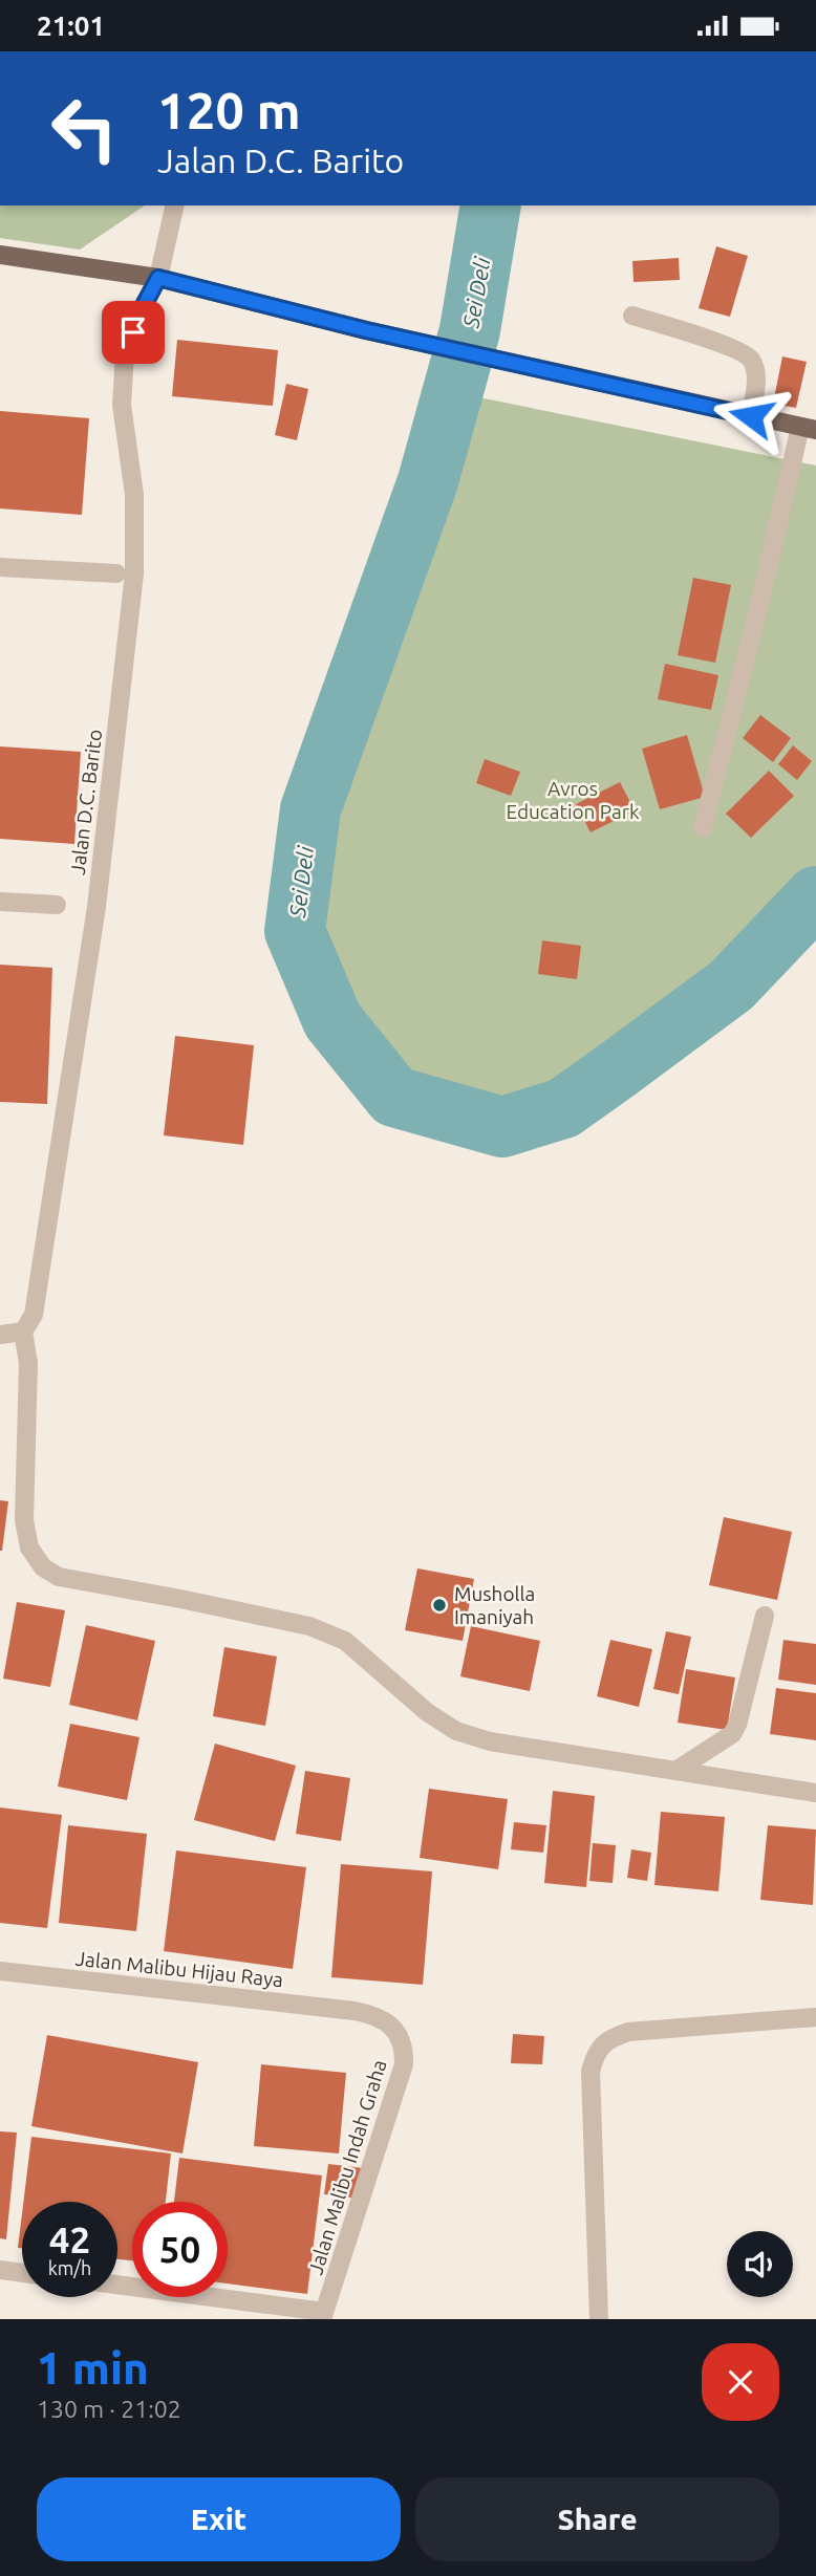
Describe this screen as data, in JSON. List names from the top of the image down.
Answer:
{
  "streets": {
    "street": ["Jalan D.C. Barito", "Jalan Malibu Hijau Raya", "Jalan Malibu Indah Graha"]
  },
  "crossings": [
    ["Jalan Malibu Hijau Raya", "Jalan Malibu Indah Graha"]
  ],
  "water": ["Sei Deli"],
  "parks": ["Avros Education Park"],
  "places": ["Musholla Imaniyah"],
  "page": {
    "status": "21:01",
    "turn": ["120 m", "Jalan D.C. Barito"],
    "speed": "42 km/h",
    "limit": "50",
    "heading": ["1 min", "130 m · 21:02"],
    "buttons": ["Exit", "Share"]
  }
}
